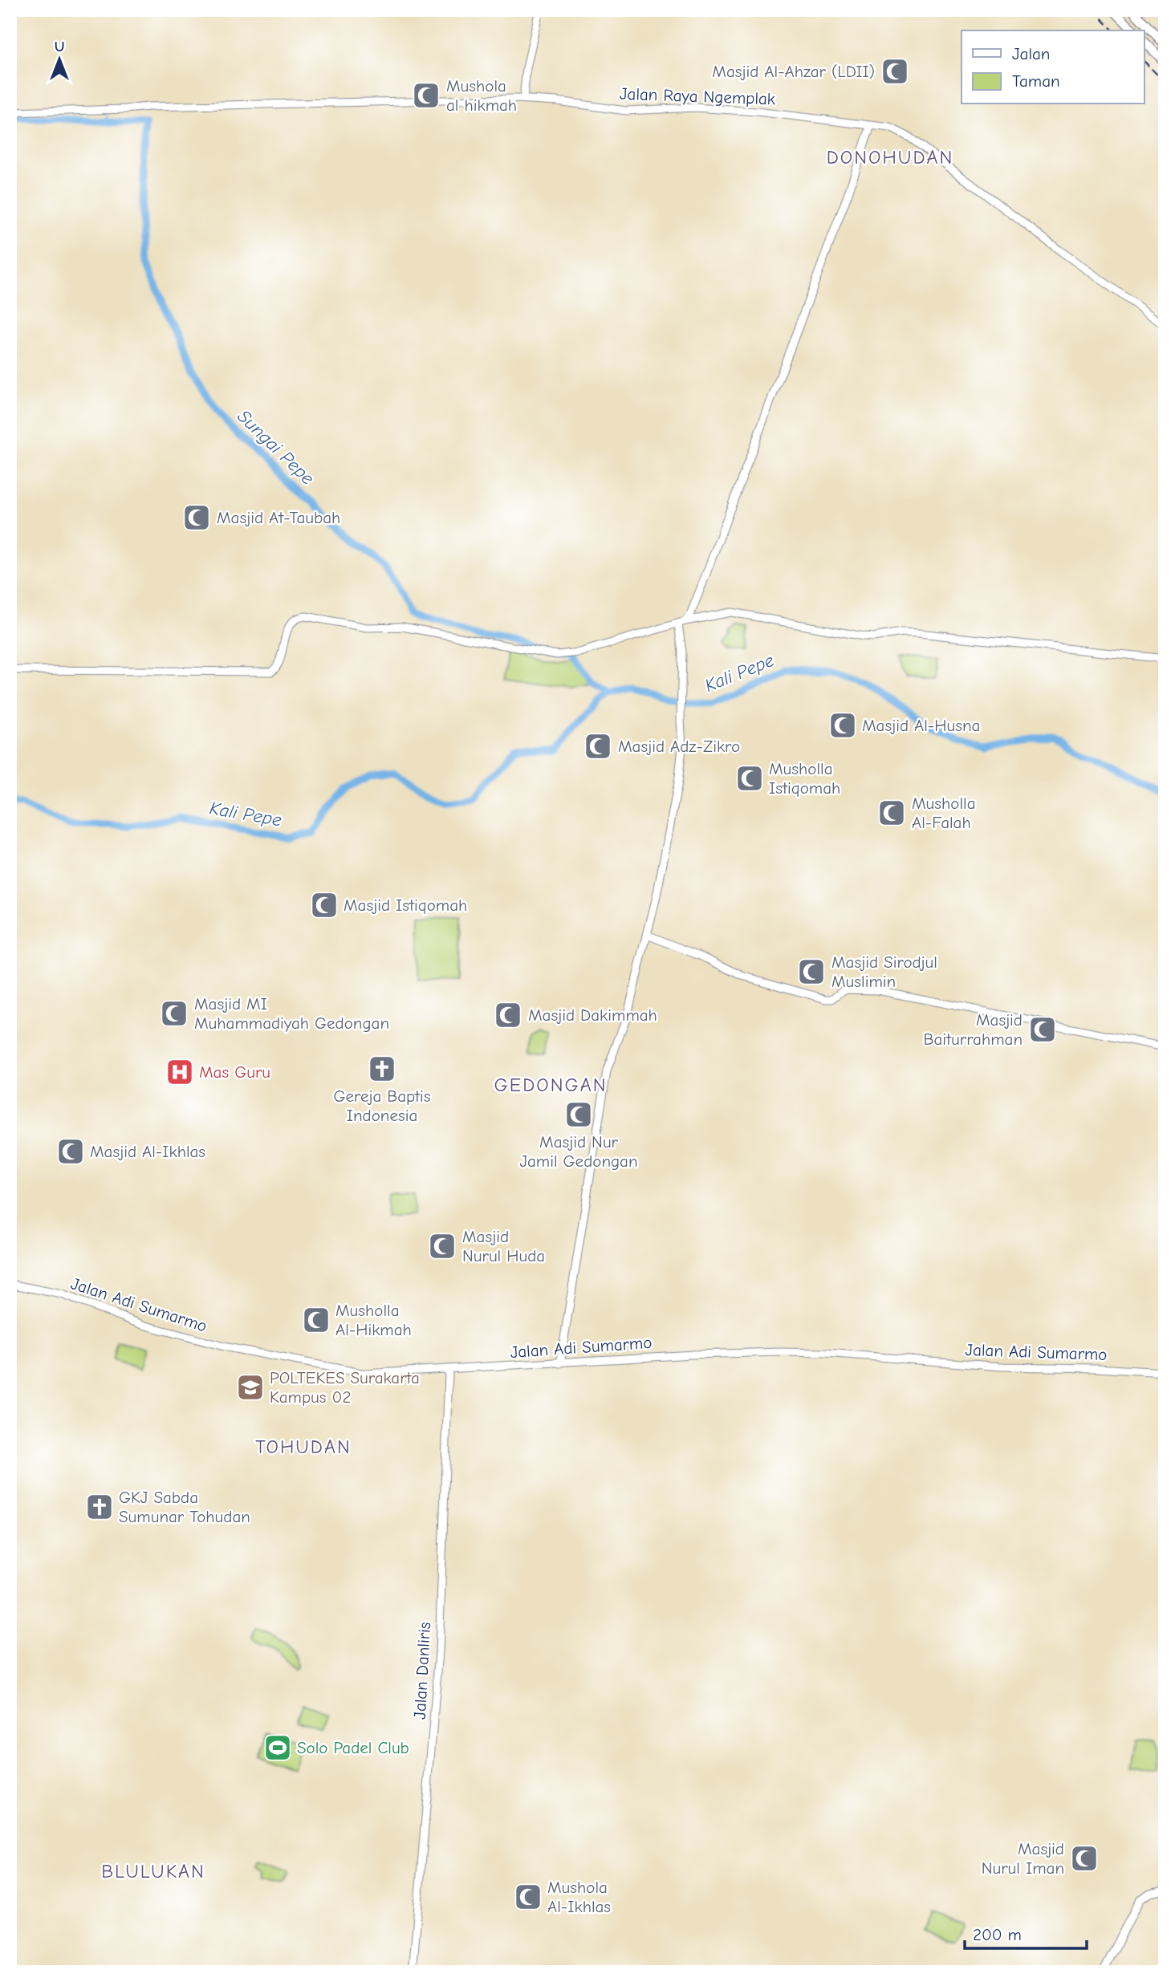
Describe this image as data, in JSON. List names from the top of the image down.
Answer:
{
  "streets": {
    "main road": ["Jalan Raya Ngemplak", "Jalan Adi Sumarmo", "Jalan Danliris"]
  },
  "crossings": [
    ["Jalan Adi Sumarmo", "Jalan Danliris"]
  ],
  "districts": [
    "DONOHUDAN",
    "GEDONGAN",
    "TOHUDAN",
    "BLULUKAN"
  ],
  "water": ["Sungai Pepe", "Kali Pepe"],
  "places": {
    "mosque": [
      "Masjid Al-Ahzar (LDII)",
      "Mushola al hikmah",
      "Masjid At-Taubah",
      "Masjid Al-Husna",
      "Masjid Adz-Zikro",
      "Musholla Istiqomah",
      "Musholla Al-Falah",
      "Masjid Istiqomah",
      "Masjid Sirodjul Muslimin",
      "Masjid MI Muhammadiyah Gedongan",
      "Masjid Dakimmah",
      "Masjid Baiturrahman",
      "Masjid Nur Jamil Gedongan",
      "Masjid Al-Ikhlas",
      "Masjid Nurul Huda",
      "Musholla Al-Hikmah",
      "Masjid Nurul Iman",
      "Mushola Al-Ikhlas"
    ],
    "church": ["Gereja Baptis Indonesia", "GKJ Sabda Sumunar Tohudan"],
    "hospital": ["Mas Guru"],
    "school or university": ["POLTEKES Surakarta Kampus 02"],
    "sports": ["Solo Padel Club"]
  },
  "legend": ["Jalan", "Taman"],
  "scale_bar": "200 m",
  "north": "top"
}
